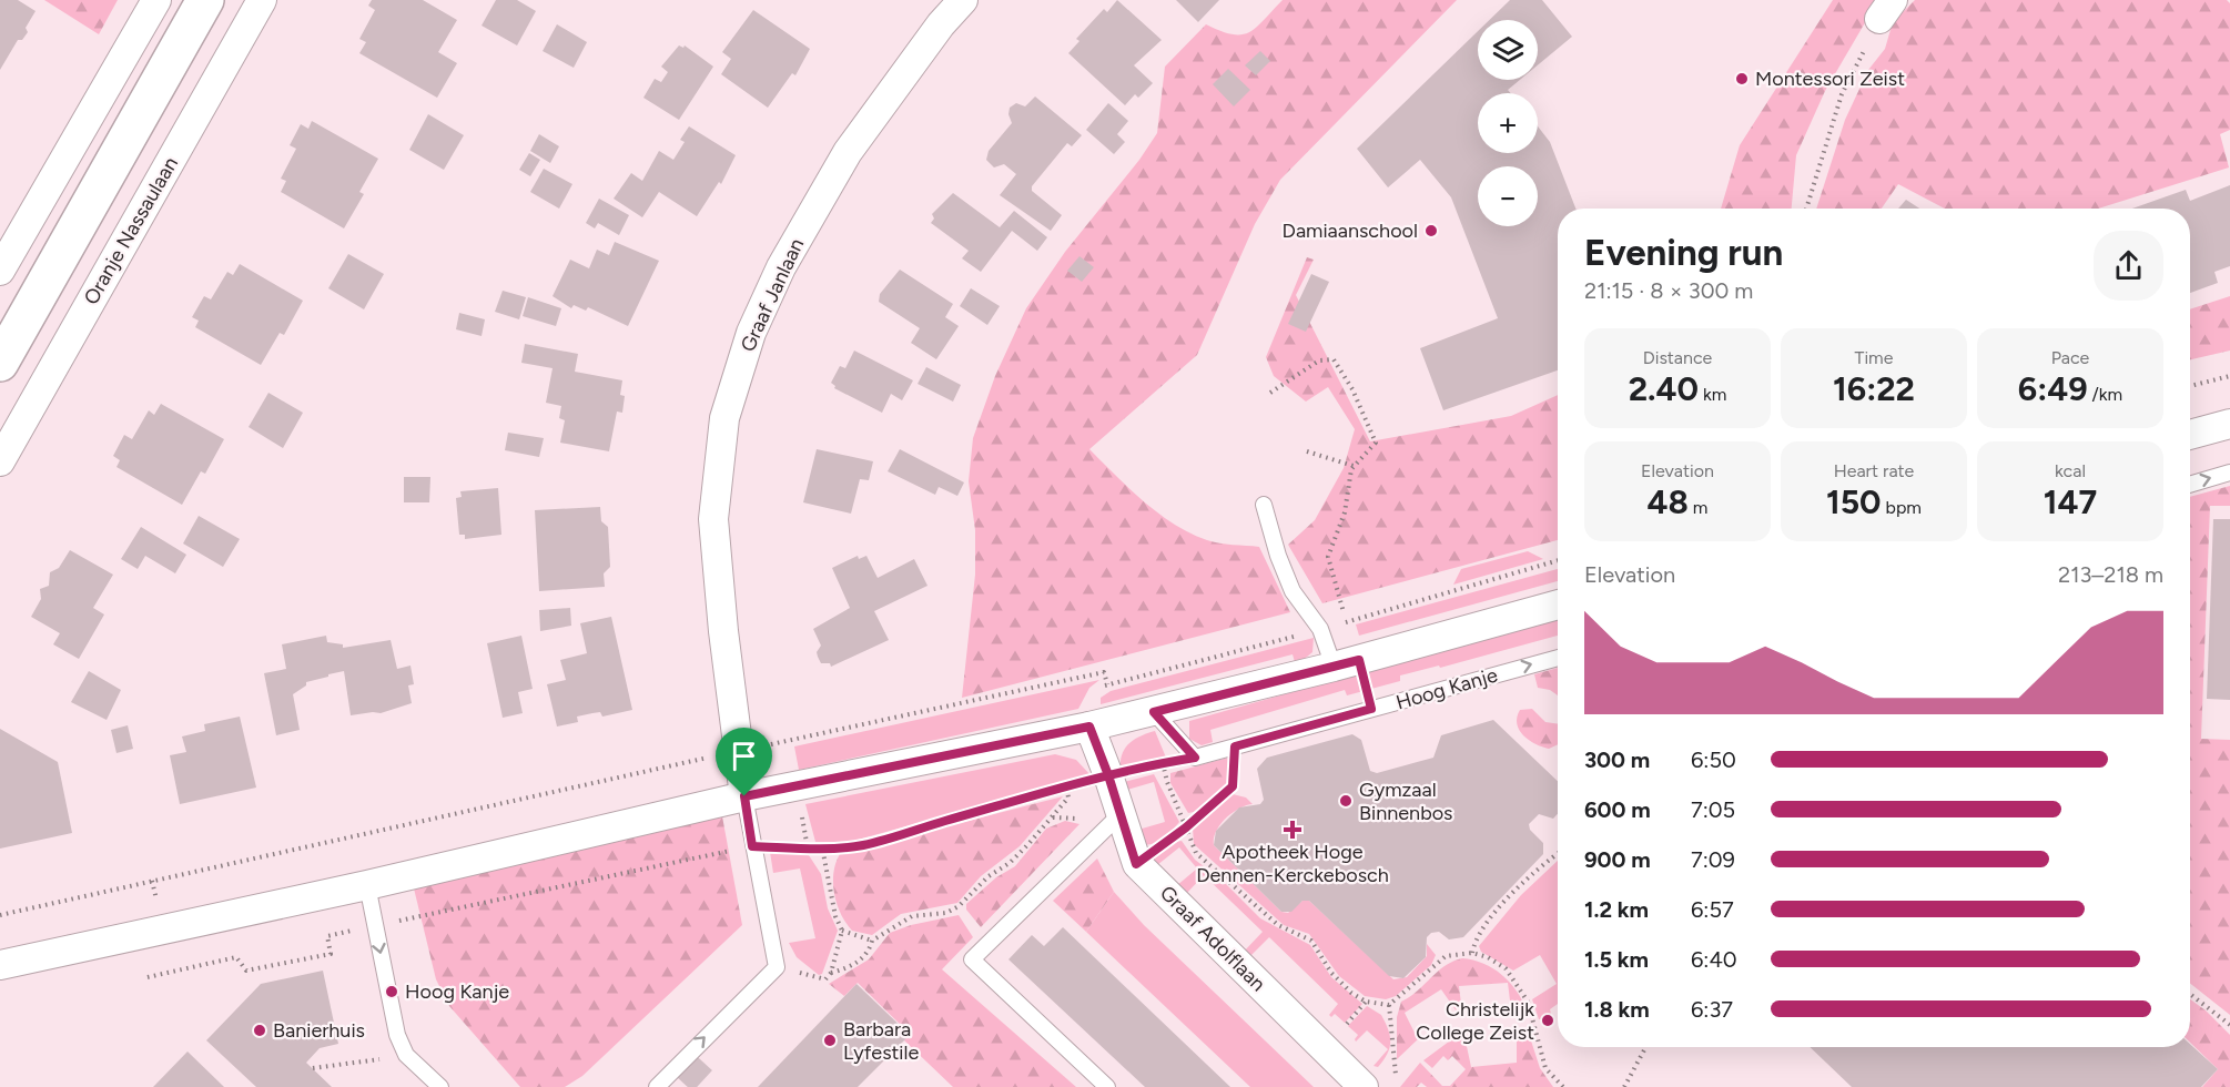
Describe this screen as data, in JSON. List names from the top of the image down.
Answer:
{
  "streets": {
    "street": ["Oranje Nassaulaan", "Graaf Janlaan", "Graaf Adolflaan"],
    "lane": ["Hoog Kanje"]
  },
  "one_way": ["Hoog Kanje"],
  "places": {
    "other": [
      "Montessori Zeist",
      "Damiaanschool",
      "Gymzaal Binnenbos",
      "Hoog Kanje",
      "Christelijk College Zeist",
      "Banierhuis",
      "Barbara Lyfestile"
    ],
    "health": ["Apotheek Hoge Dennen-Kerckebosch"]
  },
  "page": {
    "map_buttons": ["+", "−"],
    "heading": ["Evening run", "21:15 · 8 × 300 m"],
    "stats": [
      ["Distance", "2.40 km"],
      ["Time", "16:22"],
      ["Pace", "6:49 /km"],
      ["Elevation", "48 m"],
      ["Heart rate", "150 bpm"],
      ["kcal", "147"]
    ],
    "chart": ["Elevation", "213–218 m"],
    "list": [
      {
        "name": "300 m",
        "note": "6:50"
      },
      {
        "name": "600 m",
        "note": "7:05"
      },
      {
        "name": "900 m",
        "note": "7:09"
      },
      {
        "name": "1.2 km",
        "note": "6:57"
      },
      {
        "name": "1.5 km",
        "note": "6:40"
      },
      {
        "name": "1.8 km",
        "note": "6:37"
      }
    ]
  }
}
